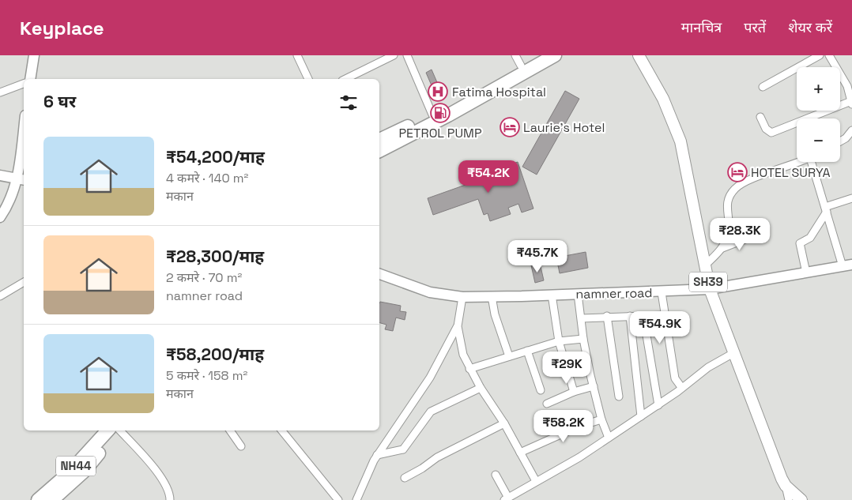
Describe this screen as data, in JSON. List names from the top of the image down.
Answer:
{
  "streets": {
    "highway": ["NH44"],
    "main road": ["SH39", "namner road"]
  },
  "crossings": [
    ["SH39", "namner road"]
  ],
  "places": {
    "hospital": ["Fatima Hospital"],
    "fuel station": ["PETROL PUMP"],
    "hotel": ["Laurie's Hotel", "HOTEL SURYA"]
  },
  "page": {
    "header": "Keyplace",
    "nav": ["मानचित्र", "परतें", "शेयर करें"],
    "map_buttons": ["+", "−"],
    "heading": "6 घर",
    "list": [
      {
        "name": "₹54,200/माह",
        "note": "4 कमरे · 140 m² · मकान"
      },
      {
        "name": "₹28,300/माह",
        "note": "2 कमरे · 70 m² · namner road"
      },
      {
        "name": "₹58,200/माह",
        "note": "5 कमरे · 158 m² · मकान"
      }
    ],
    "price": [
      "₹54.2K",
      "₹28.3K",
      "₹45.7K",
      "₹54.9K",
      "₹29K",
      "₹58.2K"
    ]
  }
}
